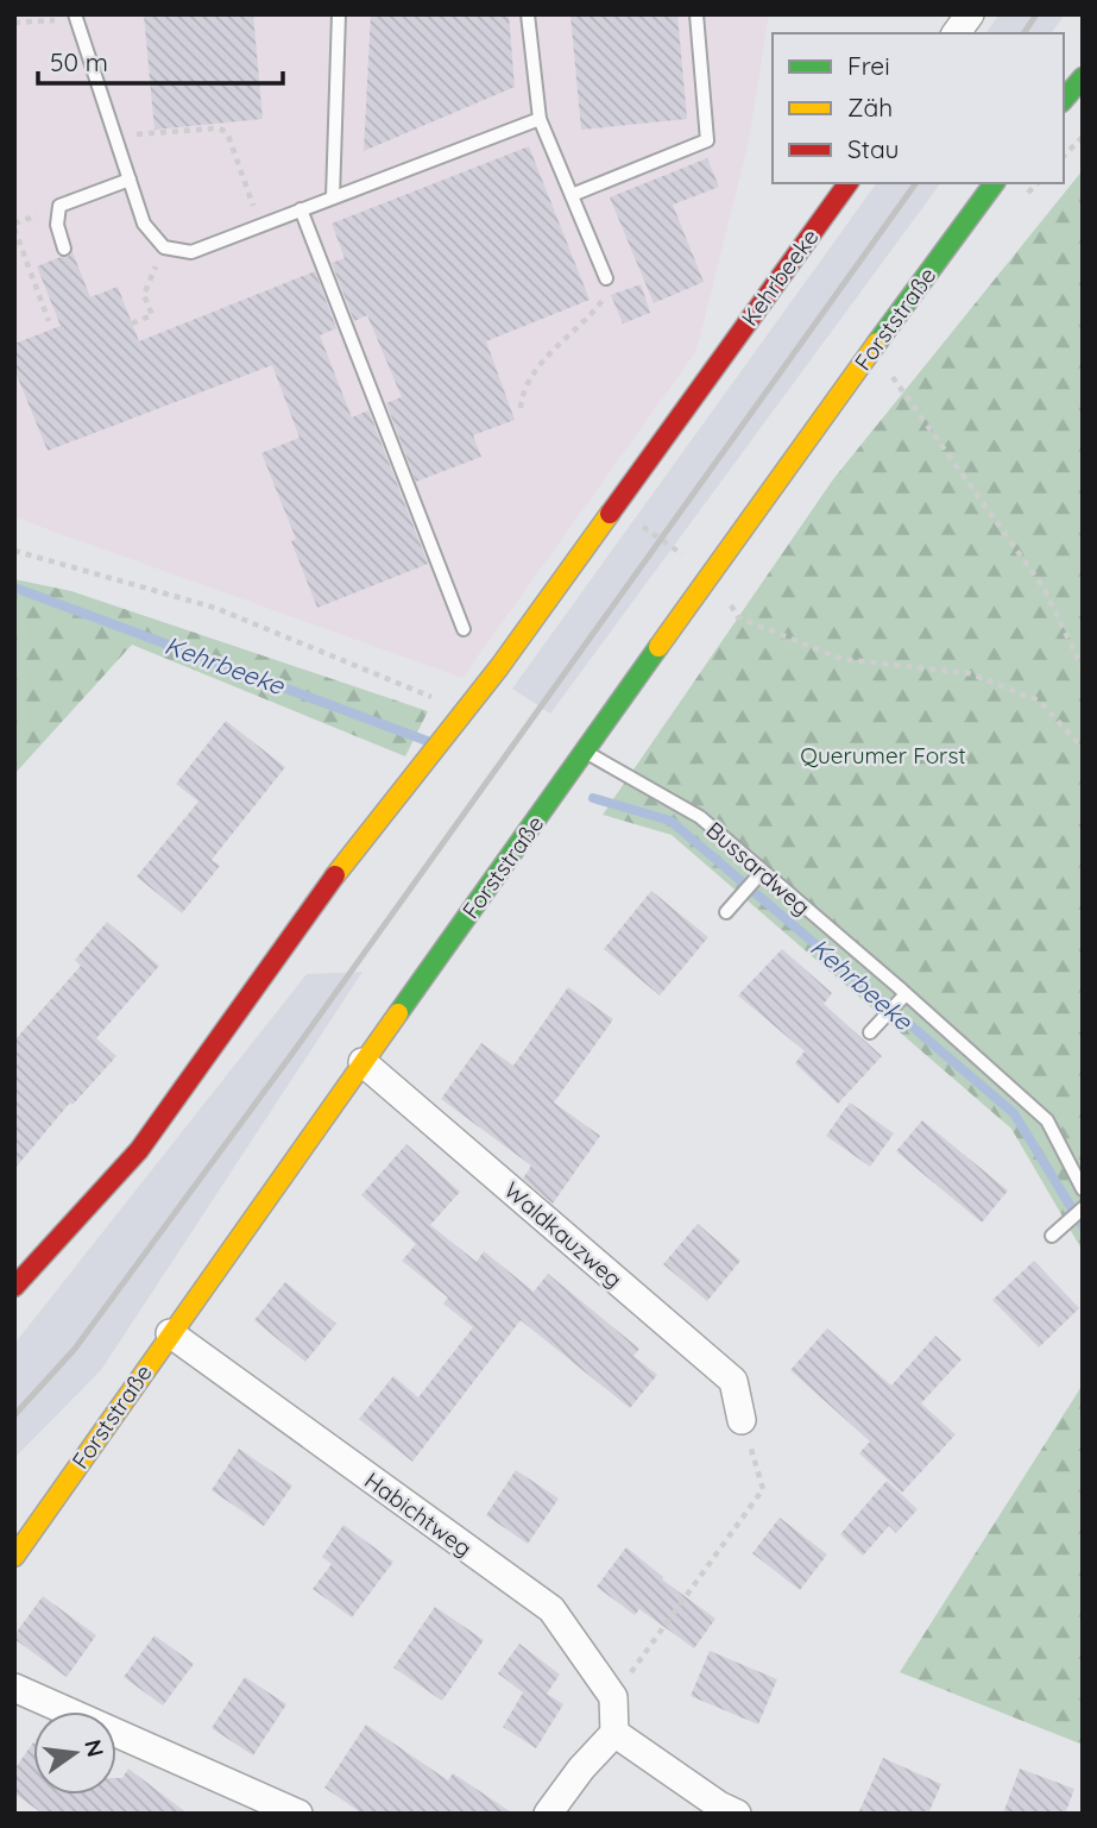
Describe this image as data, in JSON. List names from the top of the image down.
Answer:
{
  "streets": {
    "main road": ["Kehrbeeke", "Forststraße"],
    "street": ["Waldkauzweg", "Habichtweg"],
    "lane": ["Bussardweg"]
  },
  "crossings": [
    ["Forststraße", "Bussardweg"],
    ["Forststraße", "Waldkauzweg"],
    ["Forststraße", "Habichtweg"]
  ],
  "water": ["Kehrbeeke"],
  "parks": ["Querumer Forst"],
  "legend": ["Frei", "Zäh", "Stau"],
  "scale_bar": "50 m",
  "north": "right"
}
